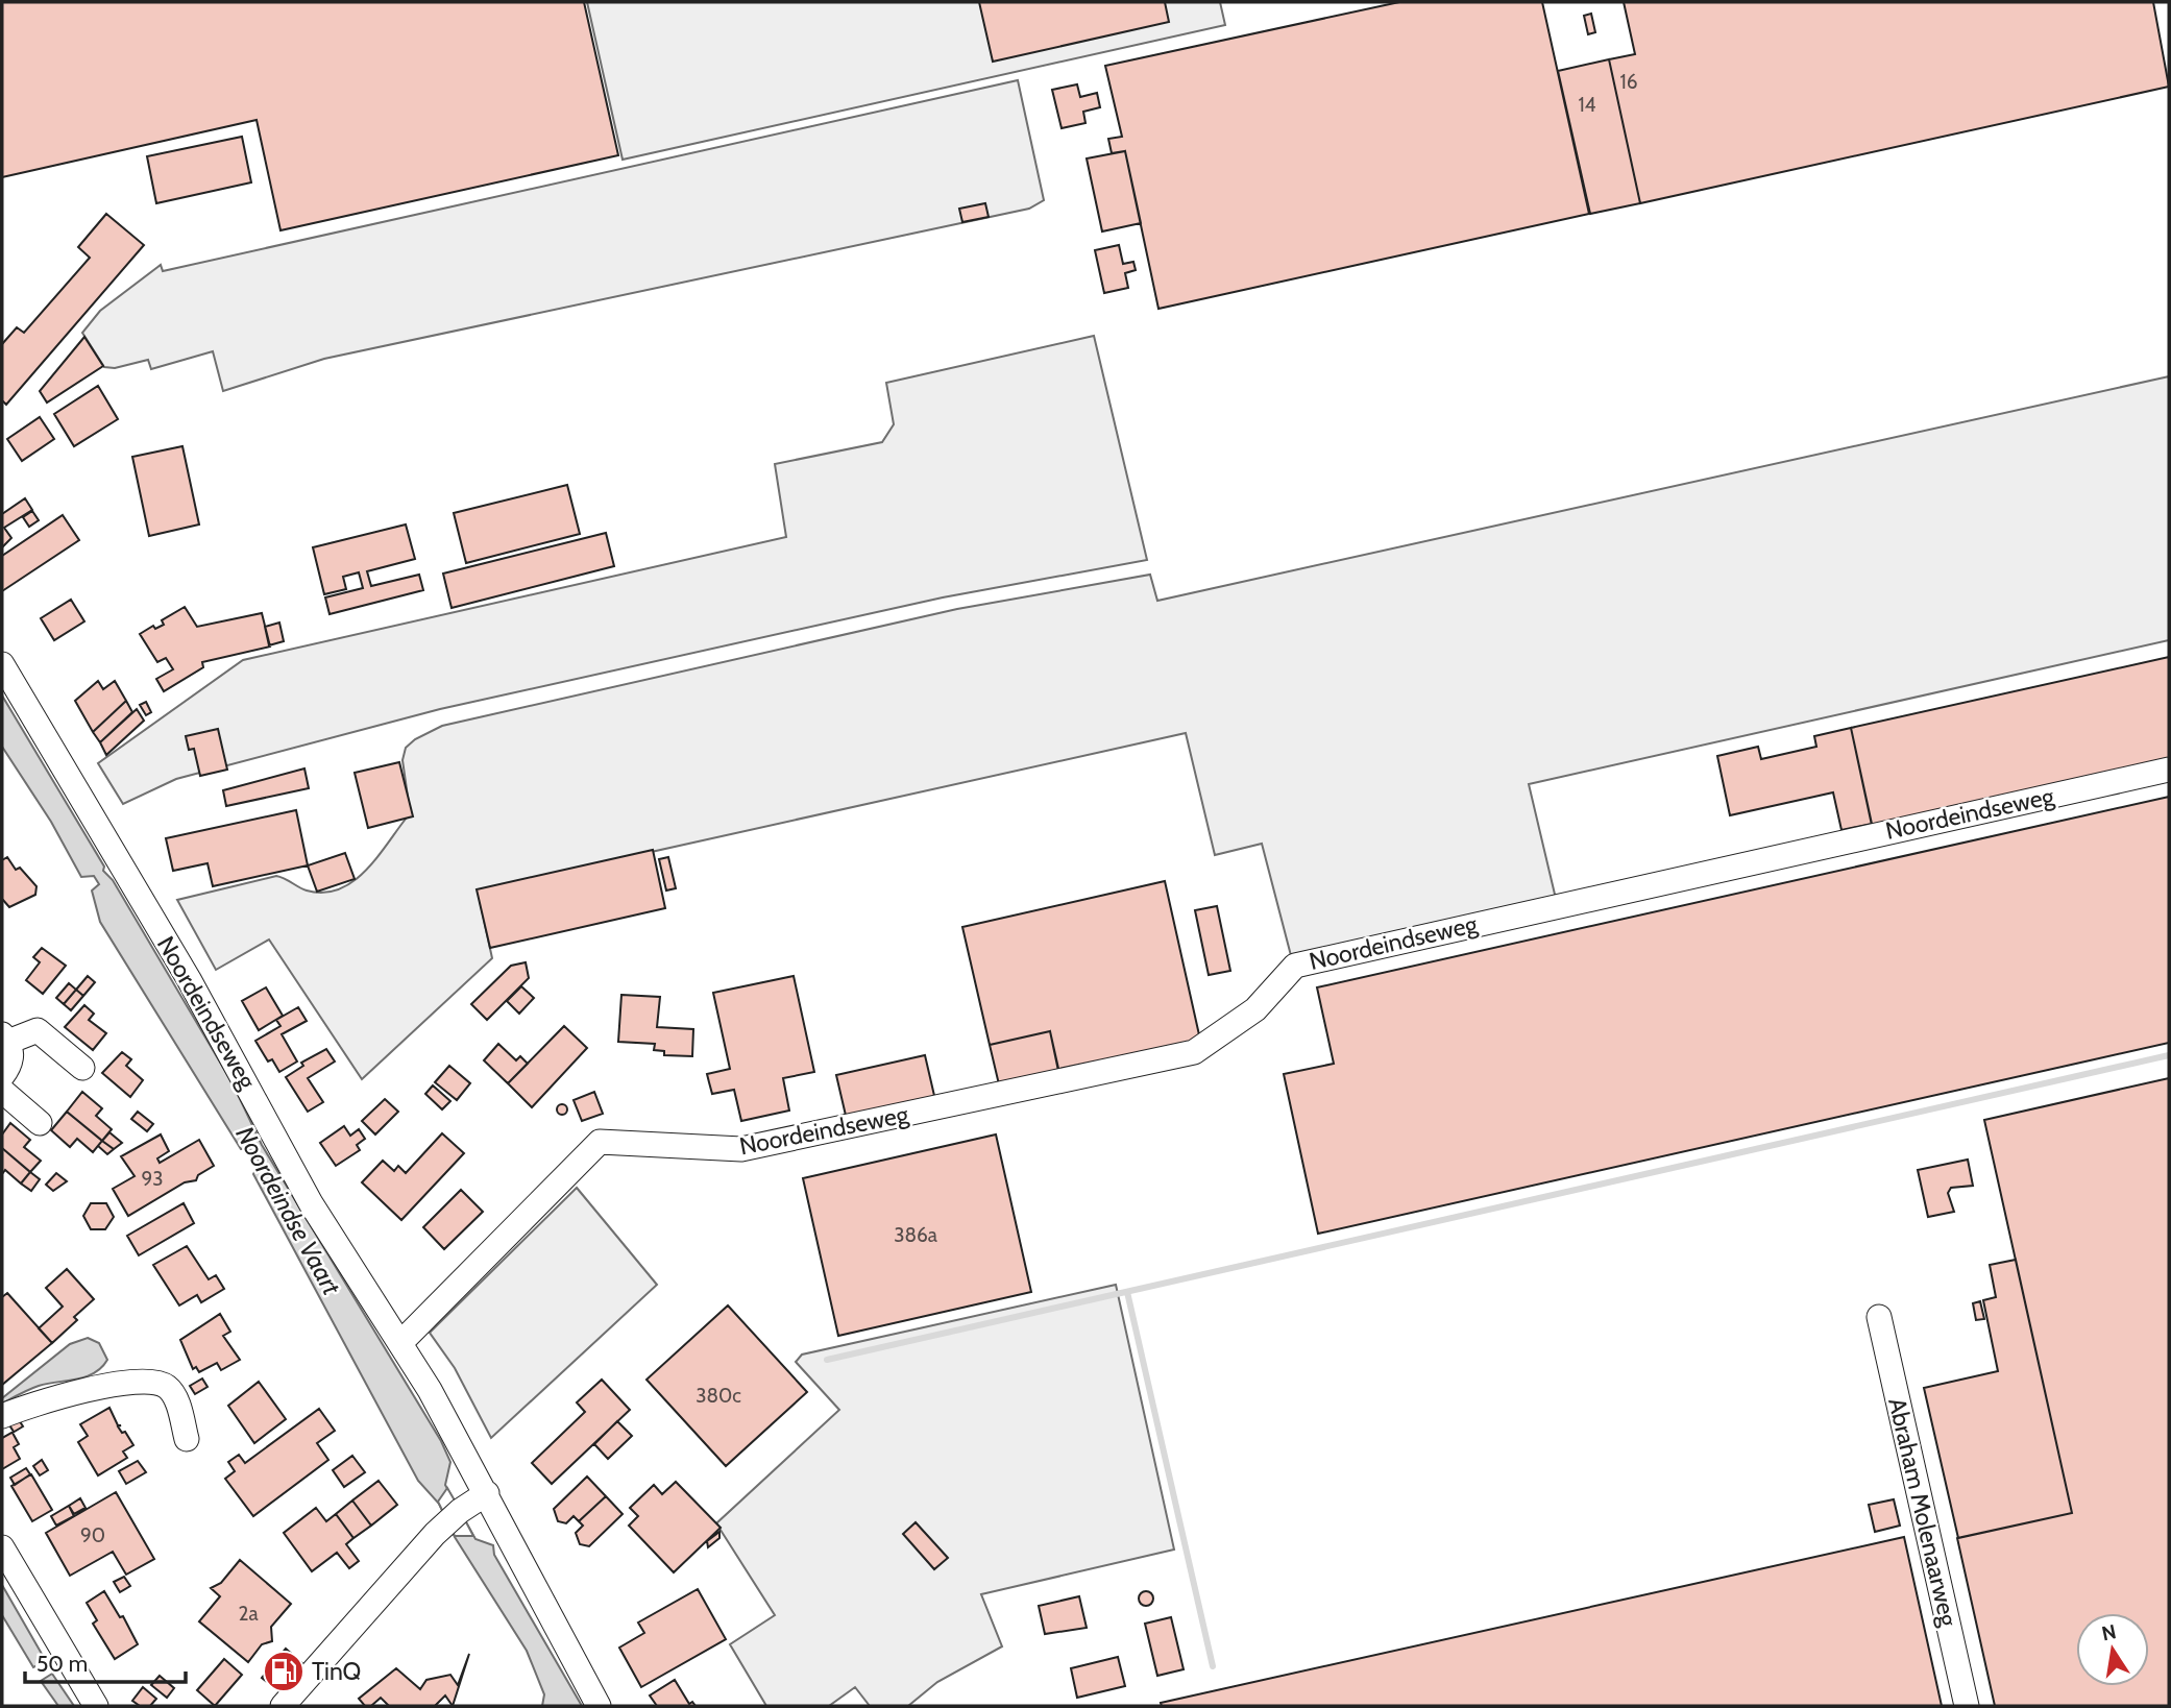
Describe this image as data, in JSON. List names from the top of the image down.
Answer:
{
  "streets": {
    "street": ["Noordeindseweg", "Abraham Molenaarweg"]
  },
  "water": ["Noordeindse Vaart"],
  "places": {
    "fuel station": ["TinQ"]
  },
  "house_numbers": [
    "16",
    "14",
    "93",
    "386a",
    "380c",
    "90",
    "2a"
  ],
  "scale_bar": "50 m",
  "north": "top"
}
